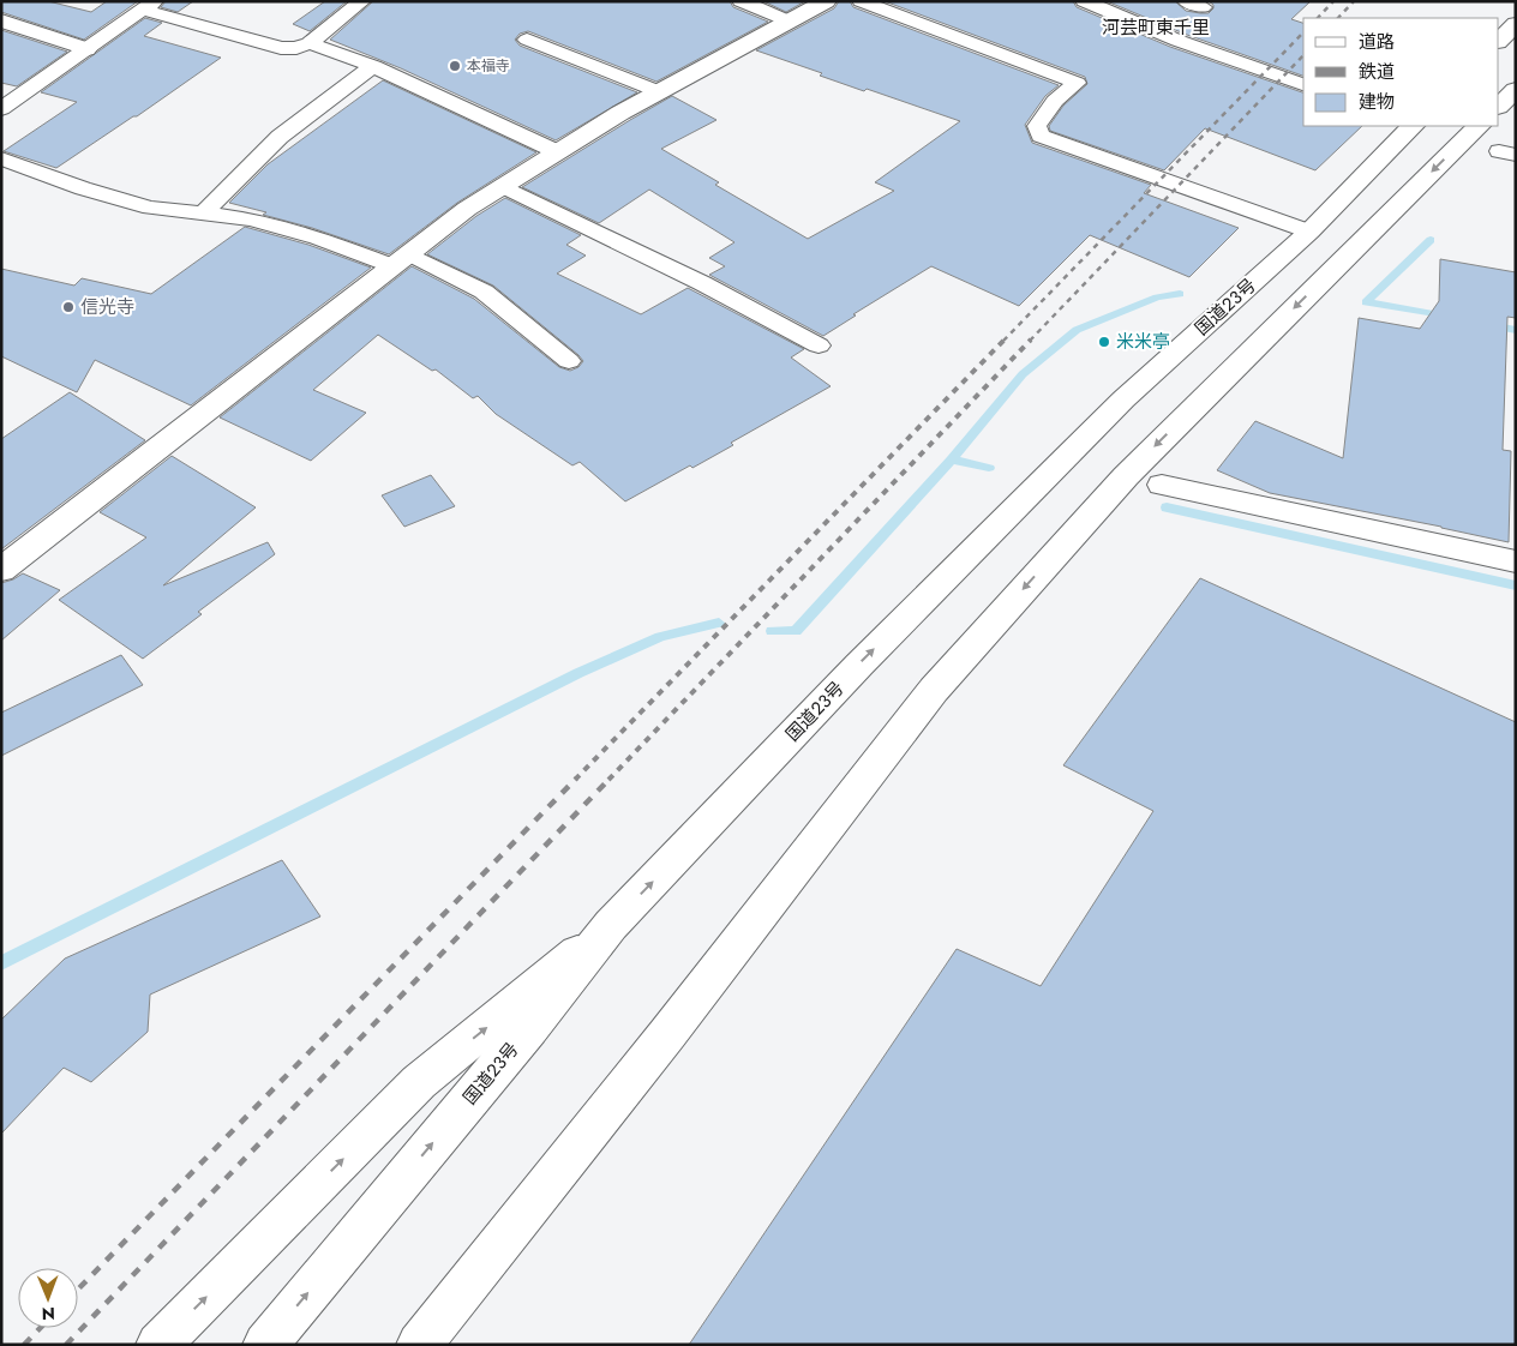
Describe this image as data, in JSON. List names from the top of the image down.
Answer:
{
  "streets": {
    "main road": ["国道23号"]
  },
  "districts": ["河芸町東千里"],
  "places": ["本福寺", "信光寺", "米米亭"],
  "legend": ["道路", "鉄道", "建物"],
  "north": "bottom"
}
